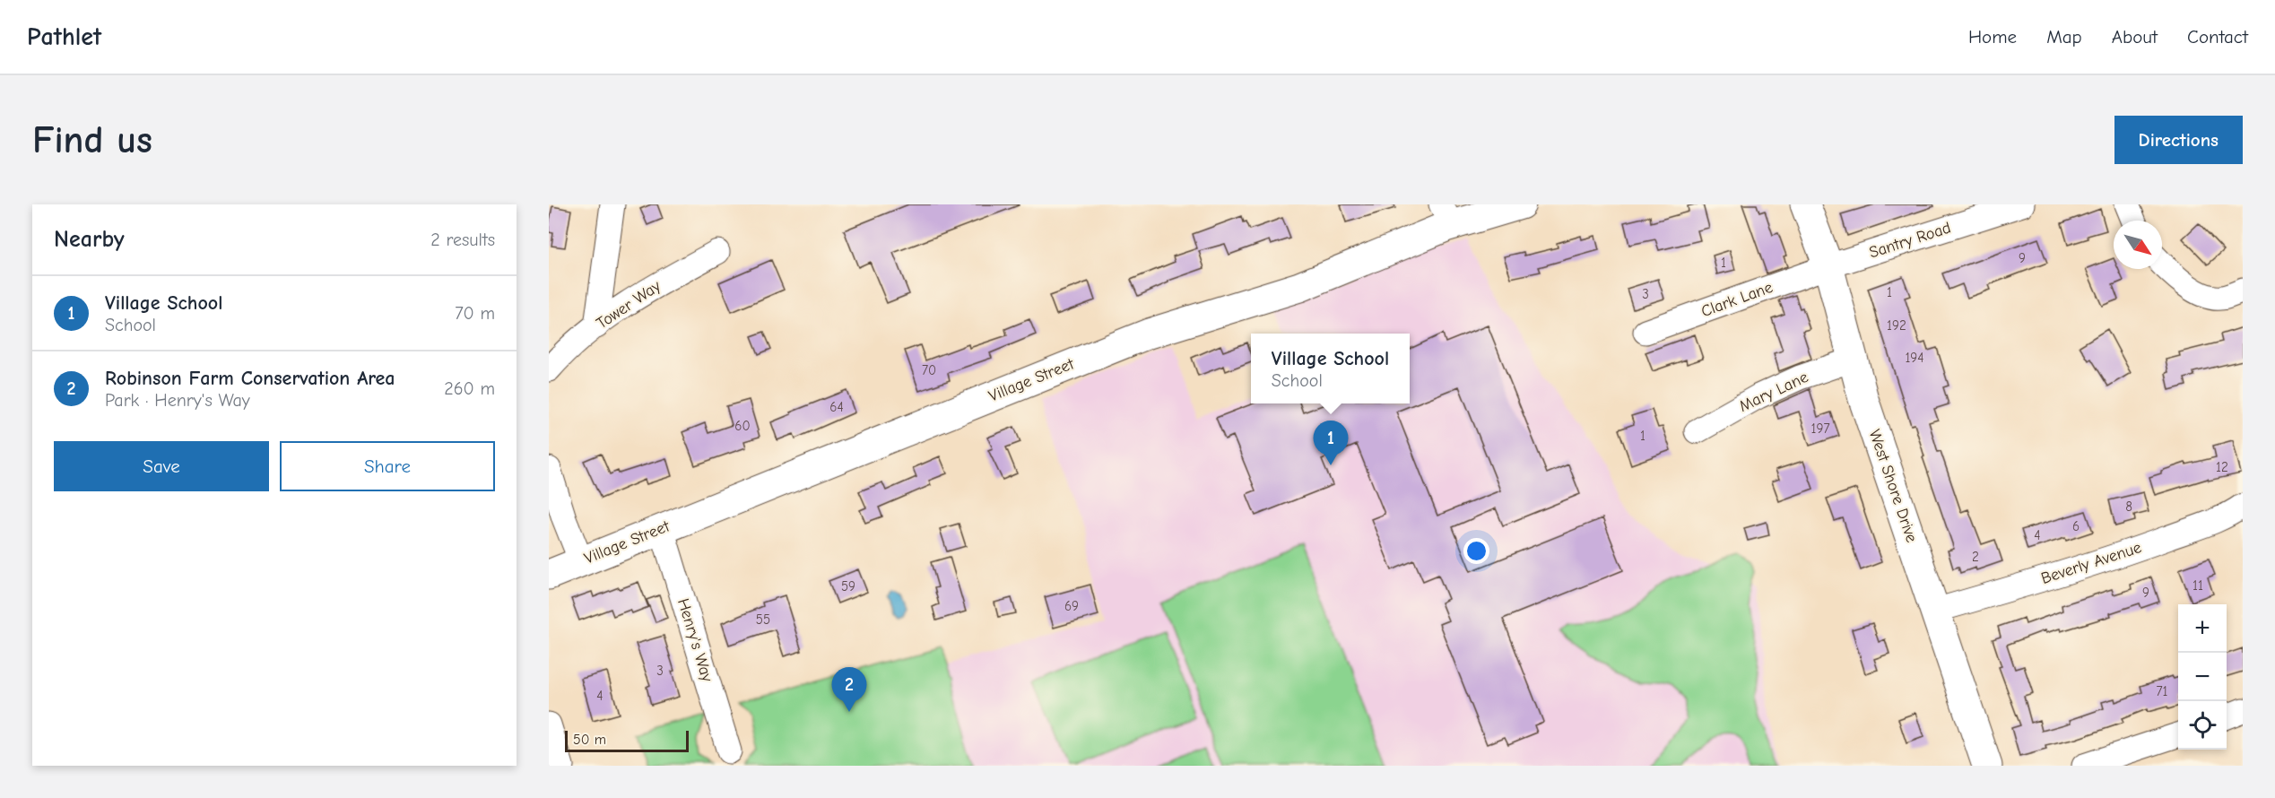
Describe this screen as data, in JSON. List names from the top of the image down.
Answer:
{
  "streets": {
    "main road": ["Village Street", "West Shore Drive"],
    "street": [
      "Santry Road",
      "Clark Lane",
      "Tower Way",
      "Mary Lane",
      "Beverly Avenue",
      "Henry's Way"
    ]
  },
  "crossings": [
    ["Santry Road", "Clark Lane"],
    ["Santry Road", "West Shore Drive"],
    ["Clark Lane", "West Shore Drive"],
    ["Village Street", "Henry's Way"],
    ["Mary Lane", "West Shore Drive"],
    ["West Shore Drive", "Beverly Avenue"]
  ],
  "house_numbers": [
    "9",
    "1",
    "1",
    "3",
    "192",
    "194",
    "70",
    "64",
    "60",
    "197",
    "1",
    "12",
    "8",
    "6",
    "4",
    "2",
    "11",
    "59",
    "9",
    "69",
    "55",
    "3",
    "71",
    "4"
  ],
  "scale_bar": "50 m",
  "north": "bottom right",
  "page": {
    "header": "Pathlet",
    "nav": [
      "Home",
      "Map",
      "About",
      "Contact"
    ],
    "buttons": [
      "Directions",
      ["Save", "Share"]
    ],
    "title": "Find us",
    "heading": ["Nearby", "2 results"],
    "list": [
      {
        "mark": "1",
        "name": "Village School",
        "note": "School",
        "value": "70 m"
      },
      {
        "mark": "2",
        "name": "Robinson Farm Conservation Area",
        "note": "Park · Henry's Way",
        "value": "260 m"
      }
    ],
    "popup": ["Village School", "School"],
    "pins": ["1", "2"],
    "map_buttons": ["+", "−"],
    "scale": "50 m"
  }
}
